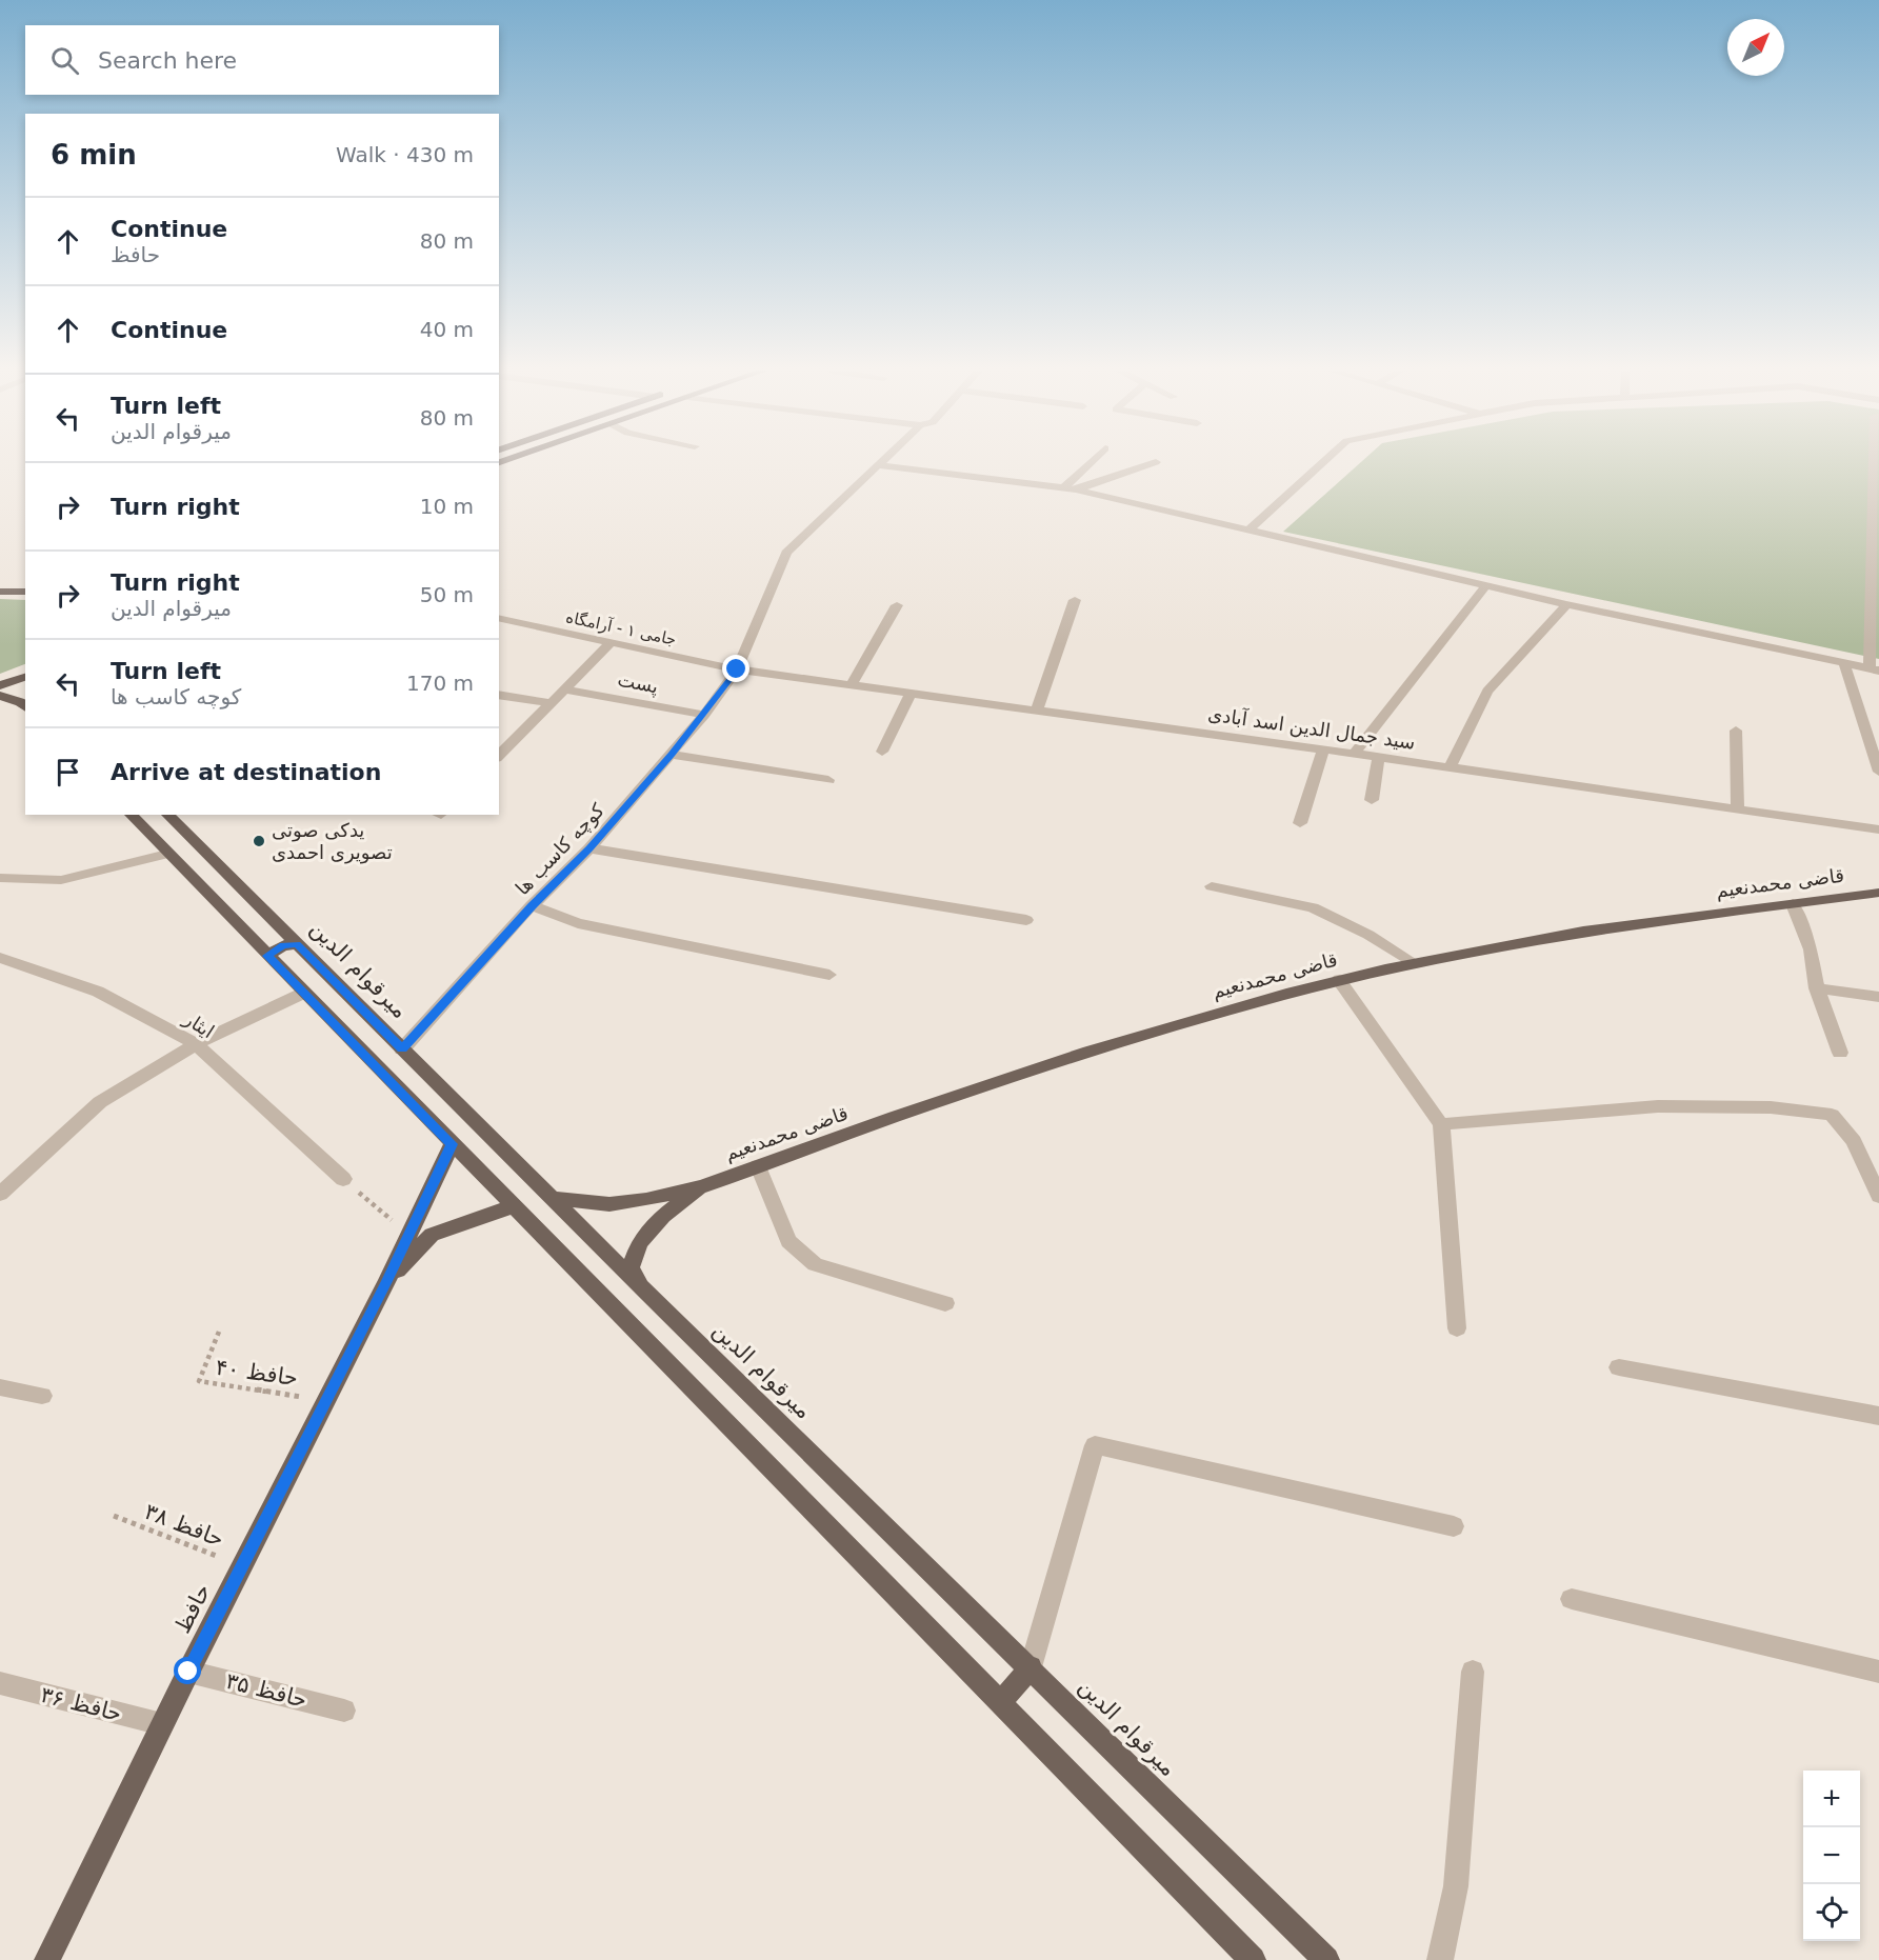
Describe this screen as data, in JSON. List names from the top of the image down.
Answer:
{
  "streets": {
    "main road": ["قاضی محمدنعیم", "میرقوام الدین", "حافظ"],
    "street": [
      "جامی ۱ - آرامگاه",
      "پست",
      "سید جمال الدین اسد آبادی",
      "کوچه کاسب ها",
      "ایثار",
      "حافظ ۳۵",
      "حافظ ۳۶"
    ],
    "path": ["حافظ ۴۰", "حافظ ۳۸"]
  },
  "crossings": [
    ["جامی ۱ - آرامگاه", "سید جمال الدین اسد آبادی"],
    ["جامی ۱ - آرامگاه", "کوچه کاسب ها"],
    ["پست", "کوچه کاسب ها"],
    ["سید جمال الدین اسد آبادی", "کوچه کاسب ها"],
    ["کوچه کاسب ها", "میرقوام الدین"],
    ["قاضی محمدنعیم", "میرقوام الدین"],
    ["حافظ ۴۰", "حافظ"],
    ["حافظ ۳۸", "حافظ"],
    ["حافظ", "حافظ ۳۵"],
    ["حافظ", "حافظ ۳۶"]
  ],
  "places": ["یدکی صوتی تصویری احمدی"],
  "north": "top right",
  "page": {
    "search": "Search here",
    "heading": ["6 min", "Walk · 430 m"],
    "list": [
      ["Continue", "حافظ", "80 m"],
      ["Continue", "40 m"],
      ["Turn left", "میرقوام الدین", "80 m"],
      ["Turn right", "10 m"],
      ["Turn right", "میرقوام الدین", "50 m"],
      ["Turn left", "کوچه کاسب ها", "170 m"],
      "Arrive at destination"
    ],
    "map_buttons": ["+", "−"]
  }
}
